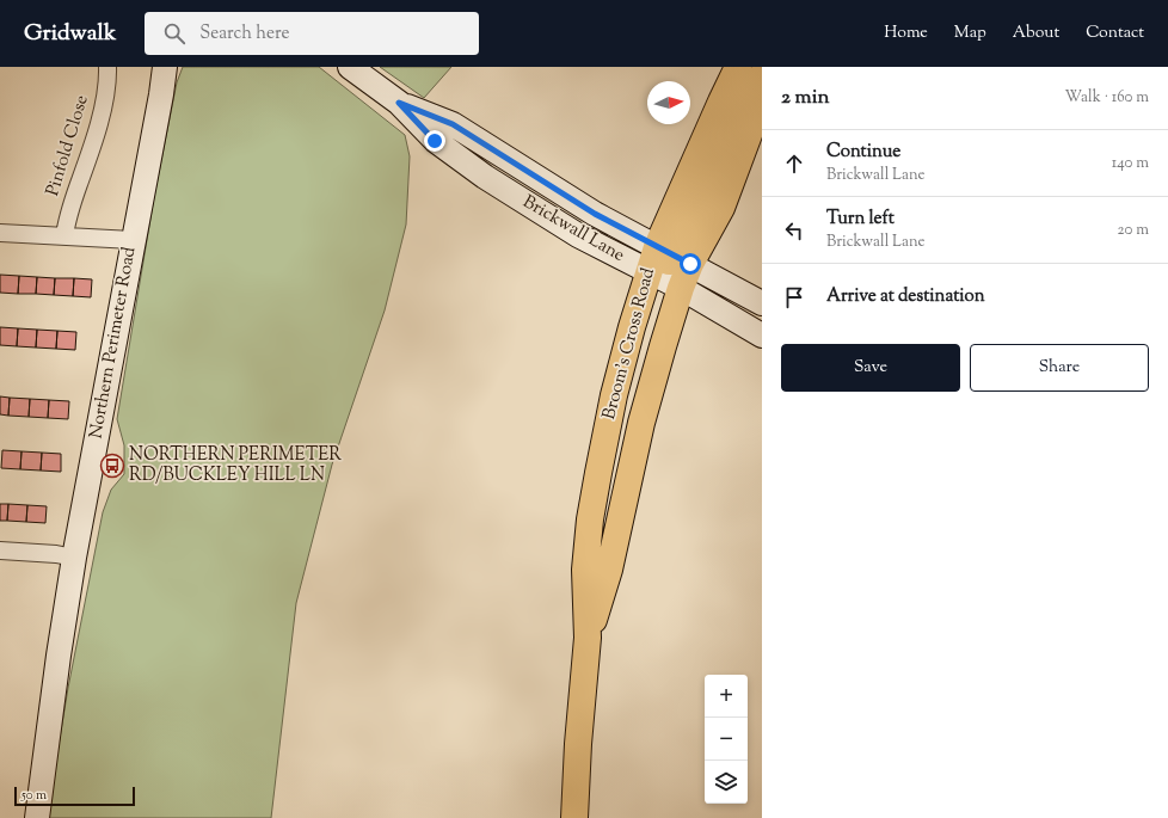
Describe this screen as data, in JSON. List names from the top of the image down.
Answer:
{
  "streets": {
    "highway": ["Broom's Cross Road"],
    "main road": ["Brickwall Lane", "Northern Perimeter Road"],
    "street": ["Pinfold Close"]
  },
  "crossings": [
    ["Brickwall Lane", "Broom's Cross Road"]
  ],
  "places": {
    "bus stop": ["NORTHERN PERIMETER RD/BUCKLEY HILL LN"]
  },
  "scale_bar": "50 m",
  "north": "right",
  "page": {
    "header": "Gridwalk",
    "search": "Search here",
    "nav": [
      "Home",
      "Map",
      "About",
      "Contact"
    ],
    "heading": ["2 min", "Walk · 160 m"],
    "list": [
      ["Continue", "Brickwall Lane", "140 m"],
      ["Turn left", "Brickwall Lane", "20 m"],
      "Arrive at destination"
    ],
    "buttons": ["Save", "Share"],
    "map_buttons": ["+", "−"],
    "scale": "50 m"
  }
}
